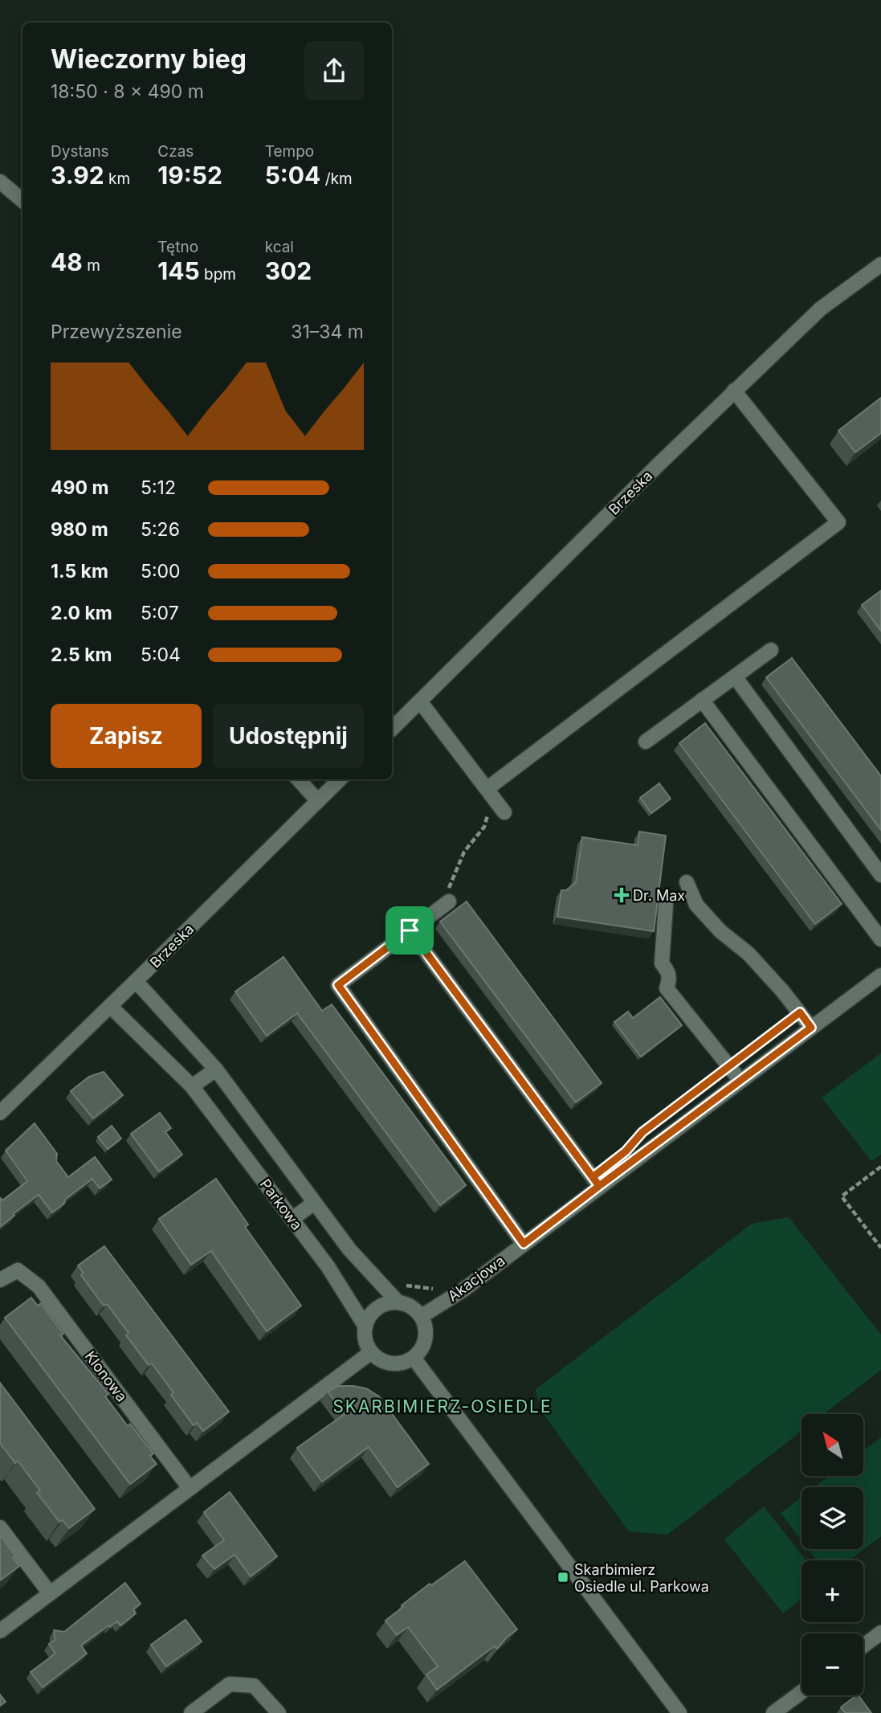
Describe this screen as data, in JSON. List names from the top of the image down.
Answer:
{
  "streets": {
    "street": [
      "Brzeska",
      "Parkowa",
      "Akacjowa",
      "Klonowa"
    ]
  },
  "crossings": [
    ["Brzeska", "Parkowa"],
    ["Parkowa", "Akacjowa"]
  ],
  "districts": ["SKARBIMIERZ-OSIEDLE"],
  "places": {
    "health": ["Dr. Max"],
    "transit": ["Skarbimierz Osiedle ul. Parkowa"]
  },
  "north": "top left",
  "page": {
    "heading": ["Wieczorny bieg", "18:50 · 8 × 490 m"],
    "stats": [
      ["Dystans", "3.92 km"],
      ["Czas", "19:52"],
      ["Tempo", "5:04 /km"],
      ["48 m"],
      ["Tętno", "145 bpm"],
      ["kcal", "302"]
    ],
    "chart": ["Przewyższenie", "31–34 m"],
    "list": [
      {
        "name": "490 m",
        "note": "5:12"
      },
      {
        "name": "980 m",
        "note": "5:26"
      },
      {
        "name": "1.5 km",
        "note": "5:00"
      },
      {
        "name": "2.0 km",
        "note": "5:07"
      },
      {
        "name": "2.5 km",
        "note": "5:04"
      }
    ],
    "buttons": ["Zapisz", "Udostępnij"],
    "map_buttons": ["+", "−"]
  }
}
